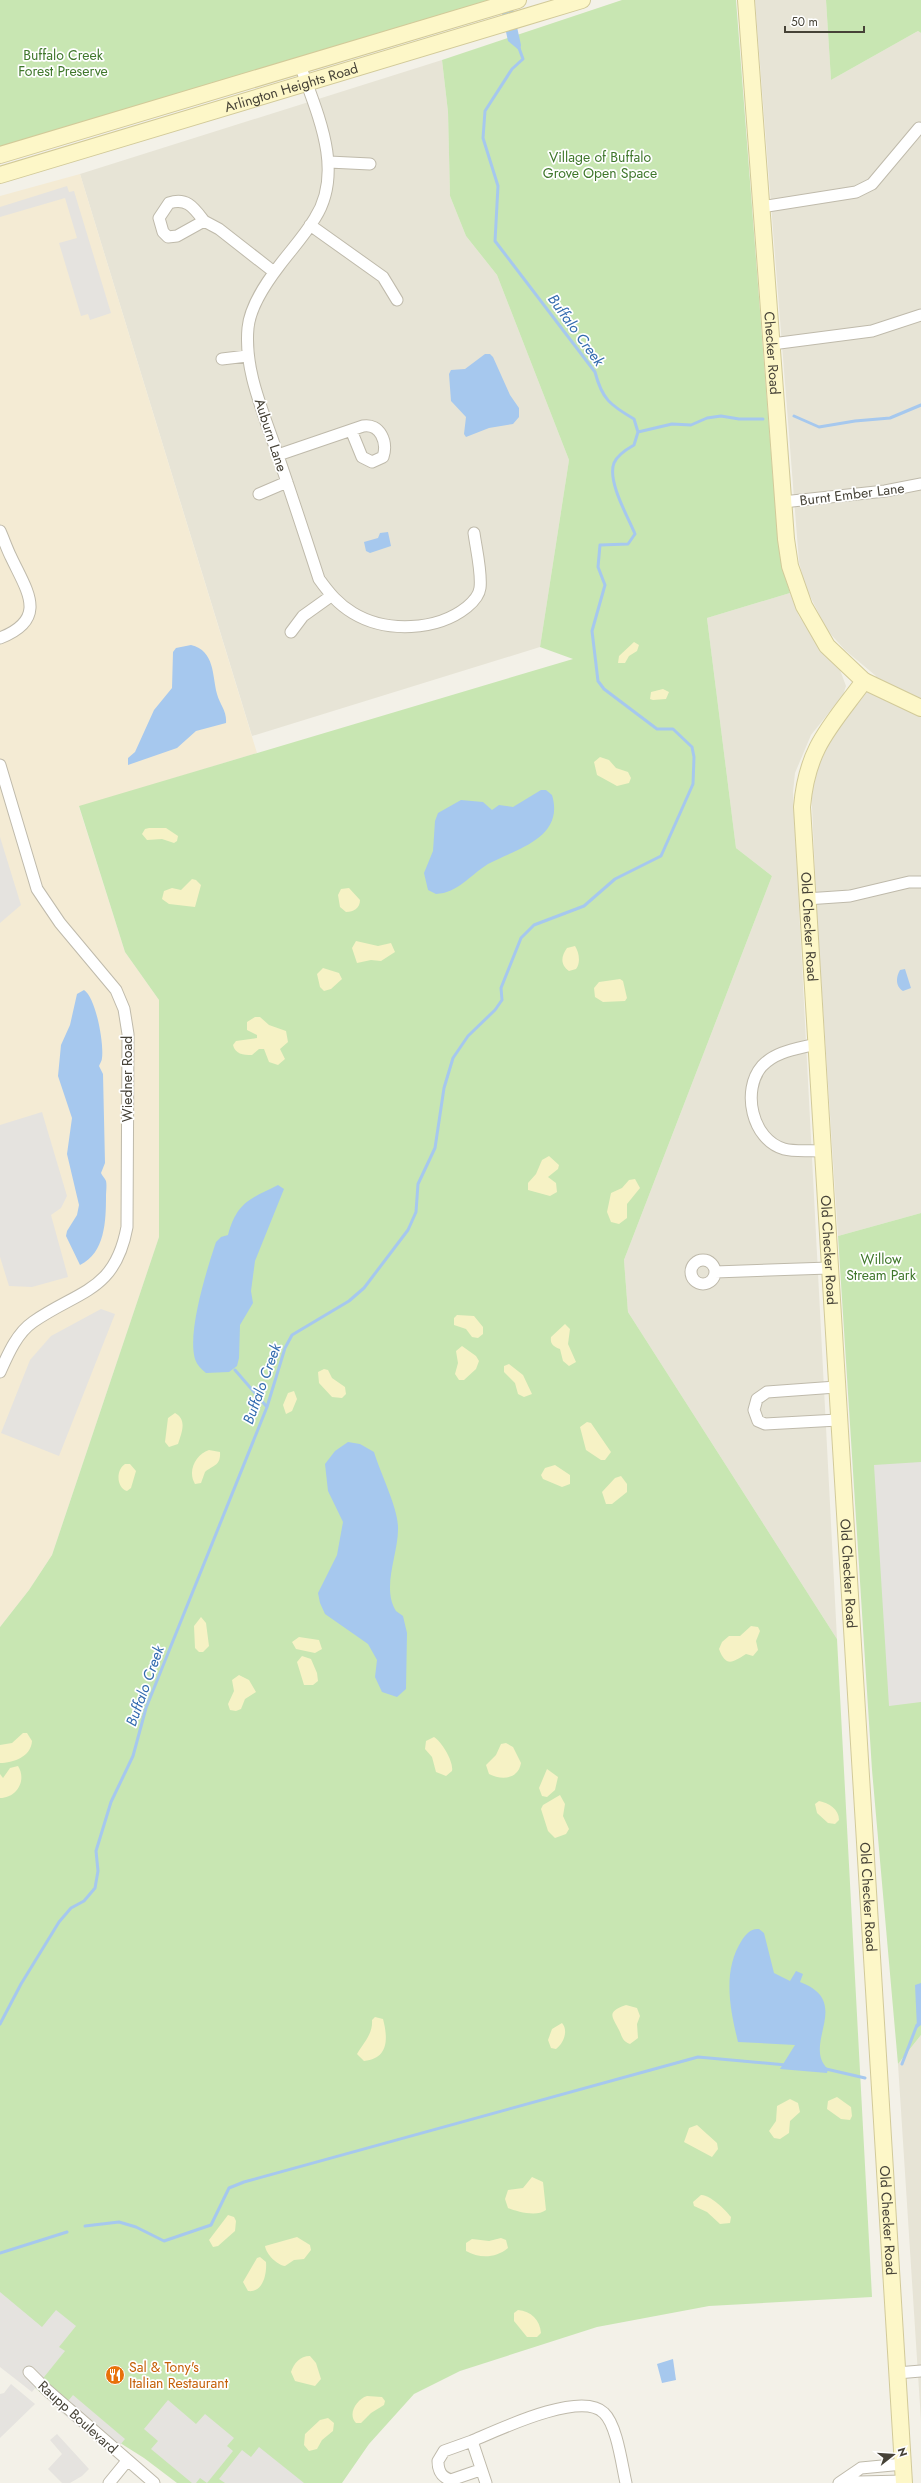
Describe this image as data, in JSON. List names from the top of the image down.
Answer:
{
  "streets": {
    "street": [
      "Arlington Heights Road",
      "Checker Road",
      "Auburn Lane",
      "Burnt Ember Lane",
      "Old Checker Road",
      "Wiedner Road",
      "Raupp Boulevard"
    ]
  },
  "crossings": [
    ["Arlington Heights Road", "Auburn Lane"],
    ["Checker Road", "Burnt Ember Lane"],
    ["Checker Road", "Old Checker Road"]
  ],
  "water": ["Buffalo Creek"],
  "parks": ["Buffalo Creek Forest Preserve", "Village of Buffalo Grove Open Space", "Willow Stream Park"],
  "places": {
    "restaurant": ["Sal & Tony's Italian Restaurant"]
  },
  "scale_bar": "50 m",
  "north": "right"
}
